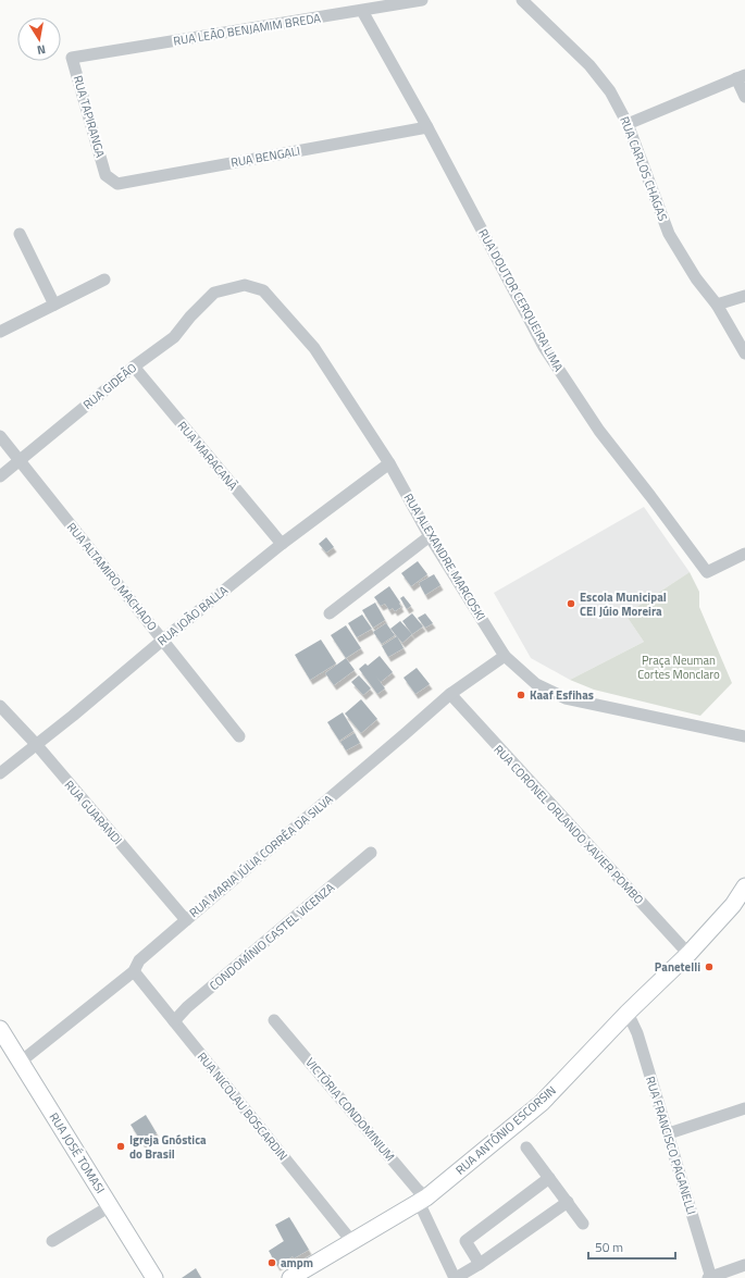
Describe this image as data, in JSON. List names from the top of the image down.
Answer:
{
  "streets": {
    "main road": ["RUA ANTÔNIO ESCORSIN", "RUA JOSÉ TOMASI"],
    "street": [
      "RUA LEÃO BENJAMIM BREDA",
      "RUA TAPIRANGA",
      "RUA BENGALI",
      "RUA CARLOS CHAGAS",
      "RUA DOUTOR CERQUEIRA LIMA",
      "RUA GIDEÃO",
      "RUA MARACANÃ",
      "RUA ALEXANDRE MARCOSKI",
      "RUA ALTAMIRO MACHADO",
      "RUA JOÃO BALLA",
      "RUA GUARANDI",
      "RUA CORONEL ORLANDO XAVIER POMBO",
      "RUA MARIA JÚLIA CORRÊA DA SILVA",
      "CONDOMÍNIO CASTEL VICENZA",
      "RUA NICOLAU BOSCARDIN",
      "VICTÓRIA CONDOMINIUM",
      "RUA FRANCISCO PAGANELLI"
    ]
  },
  "crossings": [
    ["RUA LEÃO BENJAMIM BREDA", "RUA TAPIRANGA"],
    ["RUA LEÃO BENJAMIM BREDA", "RUA DOUTOR CERQUEIRA LIMA"],
    ["RUA TAPIRANGA", "RUA BENGALI"],
    ["RUA BENGALI", "RUA DOUTOR CERQUEIRA LIMA"],
    ["RUA GIDEÃO", "RUA MARACANÃ"],
    ["RUA GIDEÃO", "RUA ALEXANDRE MARCOSKI"],
    ["RUA GIDEÃO", "RUA ALTAMIRO MACHADO"],
    ["RUA MARACANÃ", "RUA JOÃO BALLA"],
    ["RUA ALEXANDRE MARCOSKI", "RUA JOÃO BALLA"],
    ["RUA ALEXANDRE MARCOSKI", "RUA MARIA JÚLIA CORRÊA DA SILVA"],
    ["RUA ALTAMIRO MACHADO", "RUA JOÃO BALLA"],
    ["RUA JOÃO BALLA", "RUA GUARANDI"],
    ["RUA GUARANDI", "RUA MARIA JÚLIA CORRÊA DA SILVA"],
    ["RUA CORONEL ORLANDO XAVIER POMBO", "RUA MARIA JÚLIA CORRÊA DA SILVA"],
    ["RUA CORONEL ORLANDO XAVIER POMBO", "RUA ANTÔNIO ESCORSIN"],
    ["RUA MARIA JÚLIA CORRÊA DA SILVA", "RUA NICOLAU BOSCARDIN"],
    ["RUA MARIA JÚLIA CORRÊA DA SILVA", "RUA JOSÉ TOMASI"],
    ["CONDOMÍNIO CASTEL VICENZA", "RUA NICOLAU BOSCARDIN"],
    ["RUA NICOLAU BOSCARDIN", "RUA ANTÔNIO ESCORSIN"],
    ["VICTÓRIA CONDOMINIUM", "RUA ANTÔNIO ESCORSIN"],
    ["RUA ANTÔNIO ESCORSIN", "RUA FRANCISCO PAGANELLI"]
  ],
  "parks": ["Praça Neuman Cortes Monclaro"],
  "places": [
    "Escola Municipal CEI Júio Moreira",
    "Kaaf Esfihas",
    "Panetelli",
    "Igreja Gnóstica do Brasil",
    "ampm"
  ],
  "scale_bar": "50 m",
  "north": "bottom"
}
